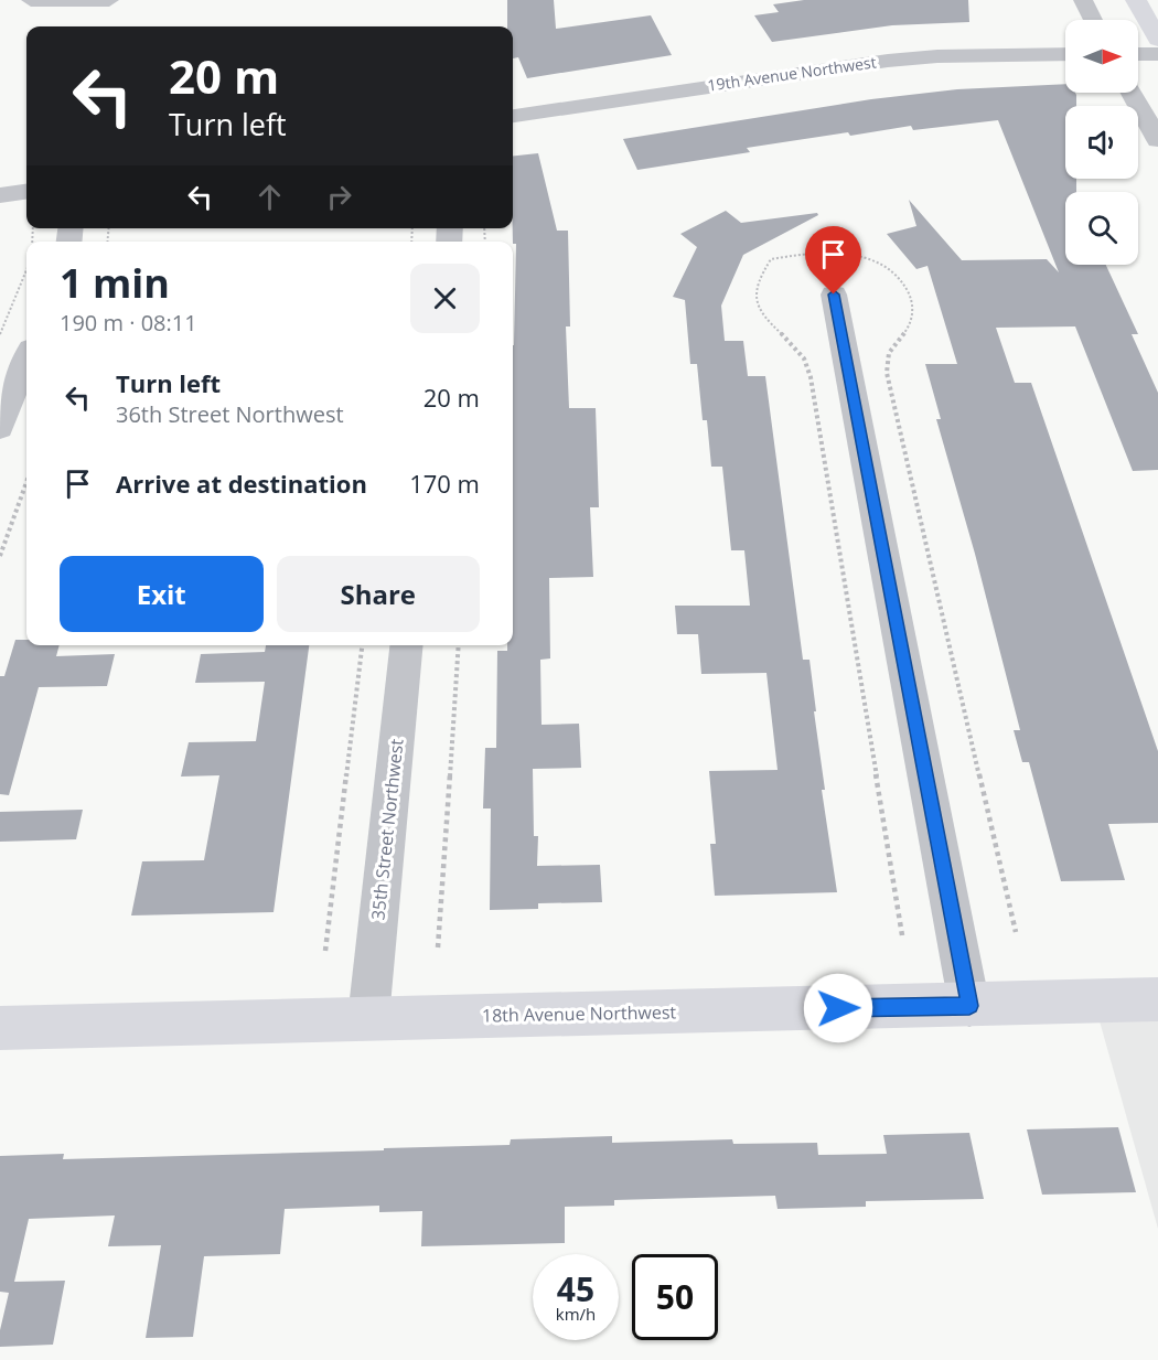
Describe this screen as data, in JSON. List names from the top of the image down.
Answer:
{
  "streets": {
    "main road": ["18th Avenue Northwest"],
    "street": ["19th Avenue Northwest", "35th Street Northwest"]
  },
  "crossings": [
    ["35th Street Northwest", "18th Avenue Northwest"]
  ],
  "north": "right",
  "page": {
    "turn": ["20 m", "Turn left"],
    "heading": ["1 min", "190 m · 08:11"],
    "list": [
      {
        "name": "Turn left",
        "note": "36th Street Northwest",
        "value": "20 m"
      },
      {
        "name": "Arrive at destination",
        "value": "170 m"
      }
    ],
    "buttons": ["Exit", "Share"],
    "speed": "45 km/h",
    "limit": "50"
  }
}
